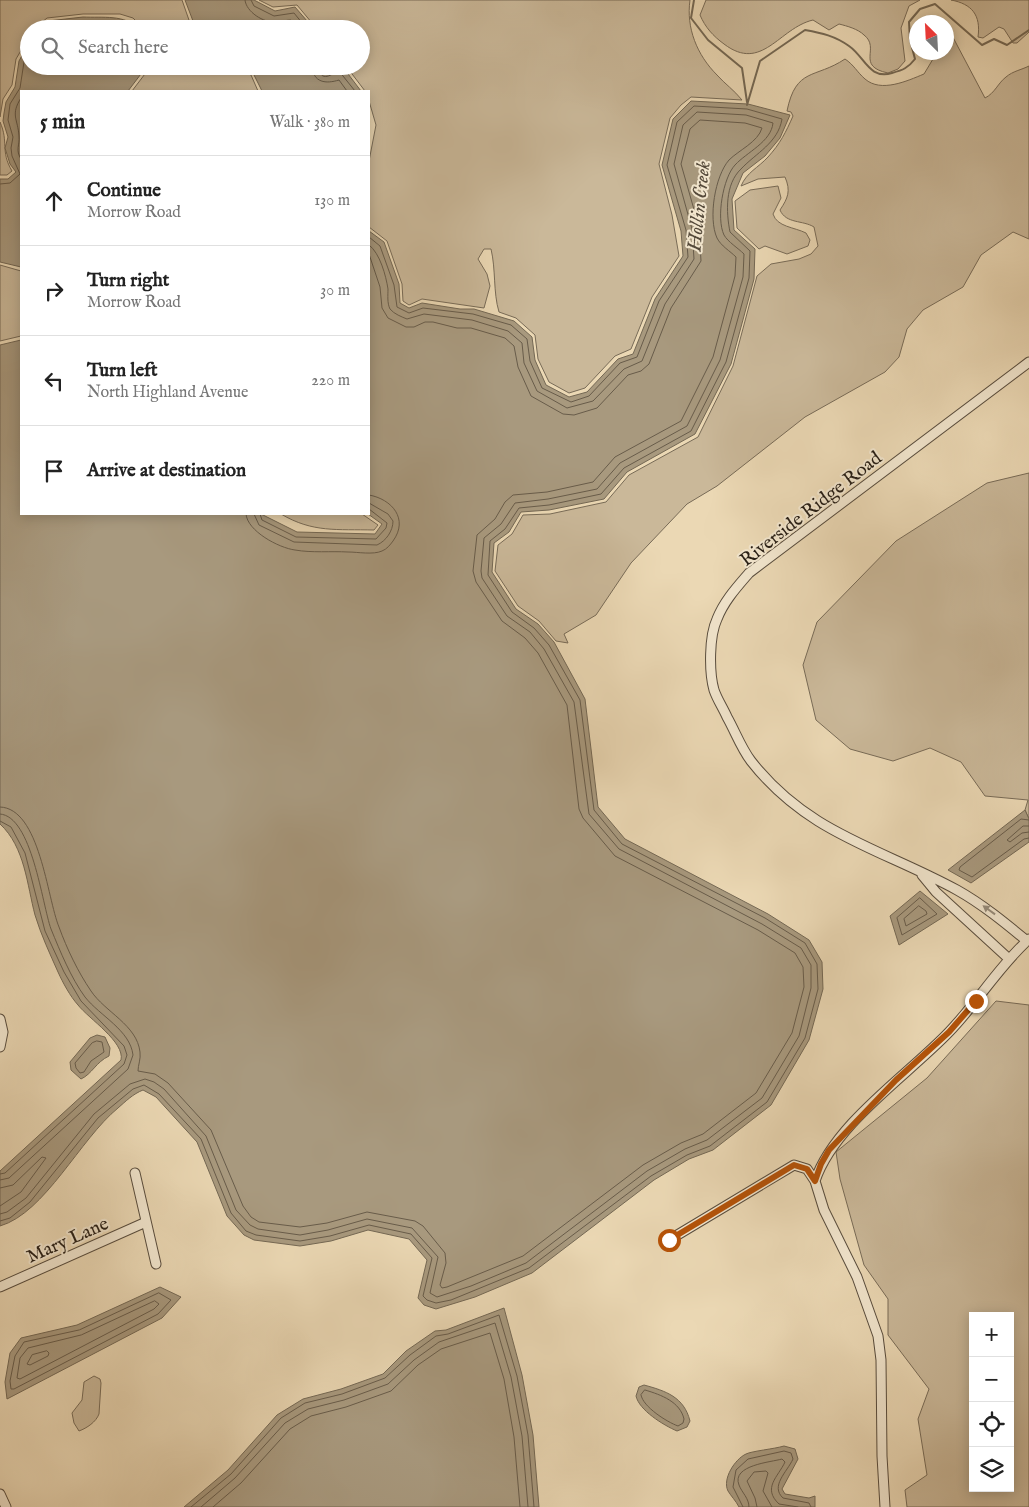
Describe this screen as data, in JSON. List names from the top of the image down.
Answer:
{
  "streets": {
    "street": ["Riverside Ridge Road", "Mary Lane"]
  },
  "water": ["Hollin Creek"],
  "north": "top left",
  "page": {
    "search": "Search here",
    "heading": ["5 min", "Walk · 380 m"],
    "list": [
      ["Continue", "Morrow Road", "130 m"],
      ["Turn right", "Morrow Road", "30 m"],
      ["Turn left", "North Highland Avenue", "220 m"],
      "Arrive at destination"
    ],
    "map_buttons": ["+", "−"]
  }
}
